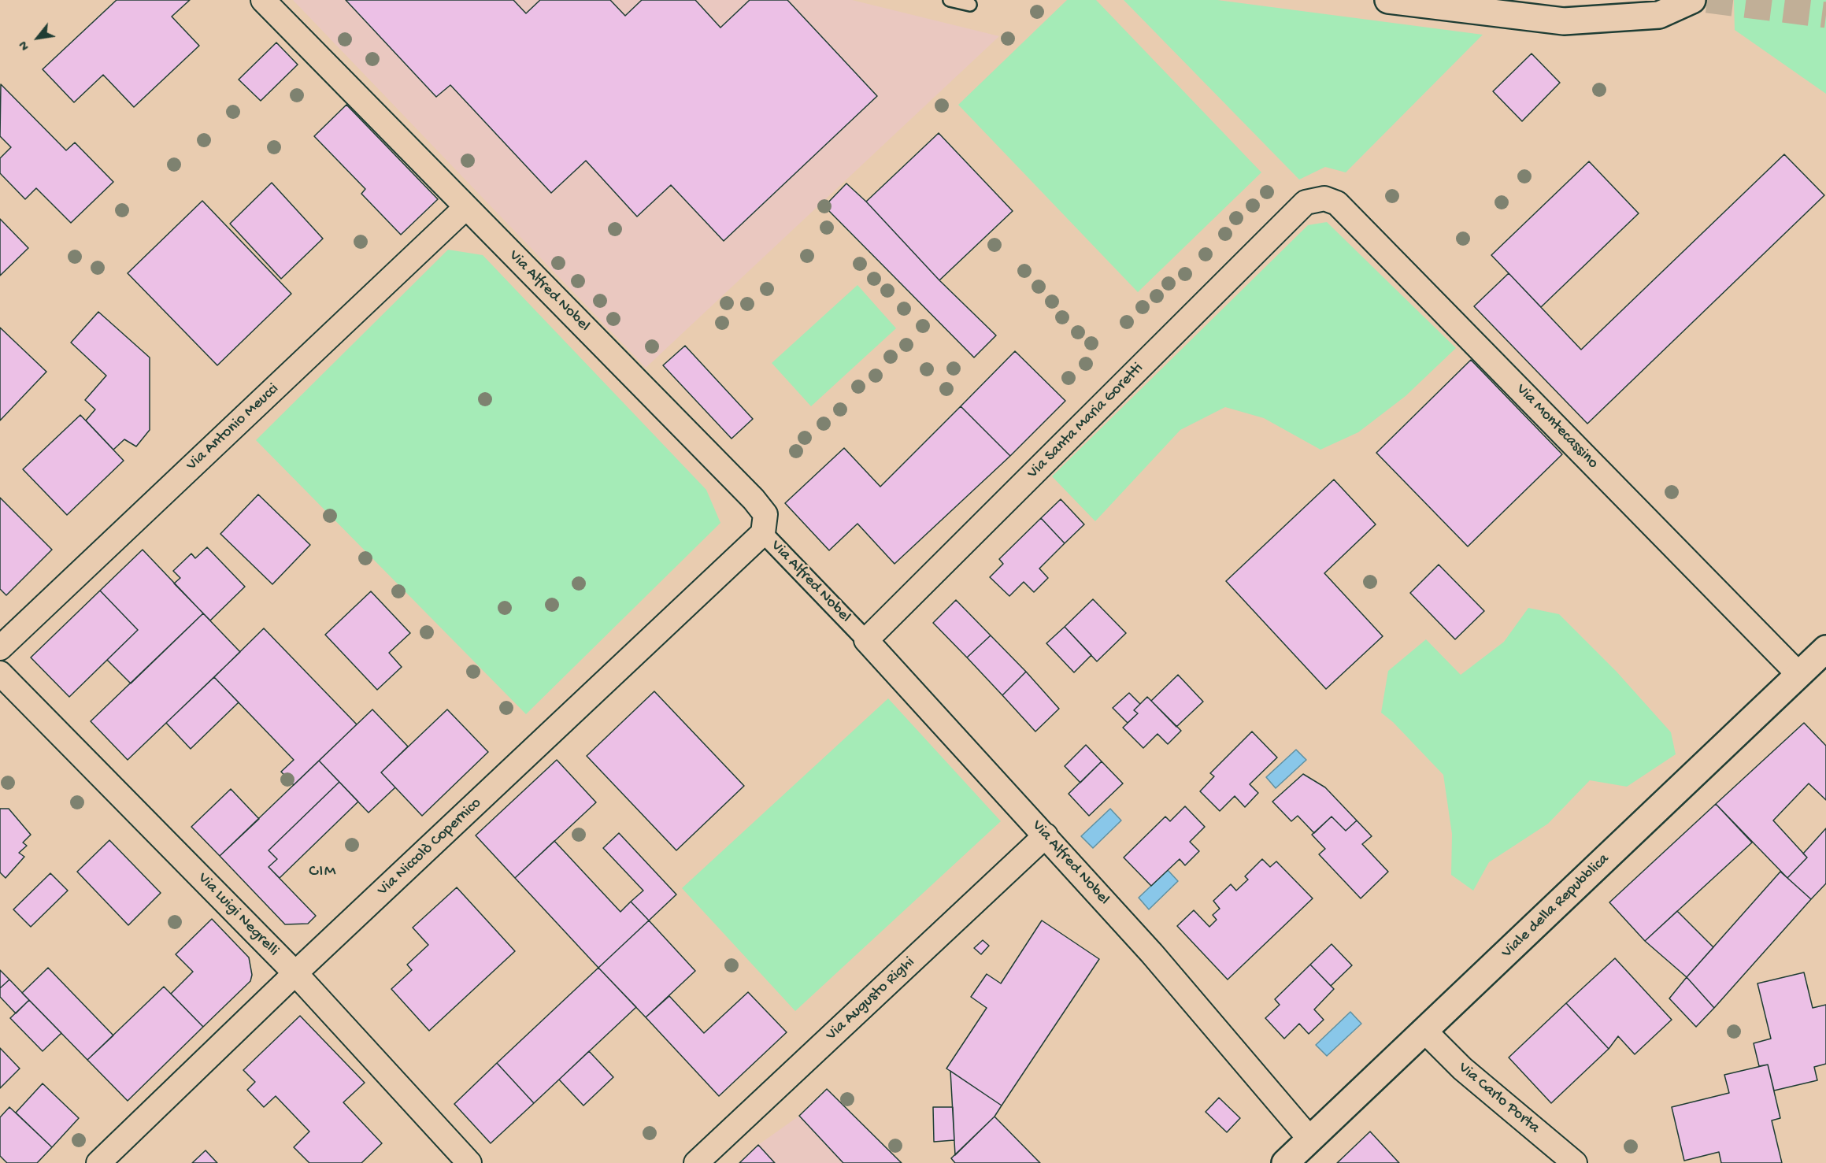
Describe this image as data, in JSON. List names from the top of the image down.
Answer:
{
  "streets": {
    "street": [
      "Via Alfred Nobel",
      "Via Santa Maria Goretti",
      "Via Montecassino",
      "Via Antonio Meucci",
      "Via Niccolò Copernico",
      "Viale della Repubblica",
      "Via Luigi Negrelli",
      "Via Augusto Righi",
      "Via Carlo Porta"
    ]
  },
  "crossings": [
    ["Via Alfred Nobel", "Via Santa Maria Goretti"],
    ["Via Alfred Nobel", "Via Antonio Meucci"],
    ["Via Alfred Nobel", "Via Niccolò Copernico"],
    ["Via Alfred Nobel", "Viale della Repubblica"],
    ["Via Alfred Nobel", "Via Augusto Righi"],
    ["Via Santa Maria Goretti", "Via Montecassino"],
    ["Via Montecassino", "Viale della Repubblica"],
    ["Via Niccolò Copernico", "Via Luigi Negrelli"],
    ["Viale della Repubblica", "Via Carlo Porta"]
  ],
  "districts": ["CIM"],
  "north": "bottom left"
}
